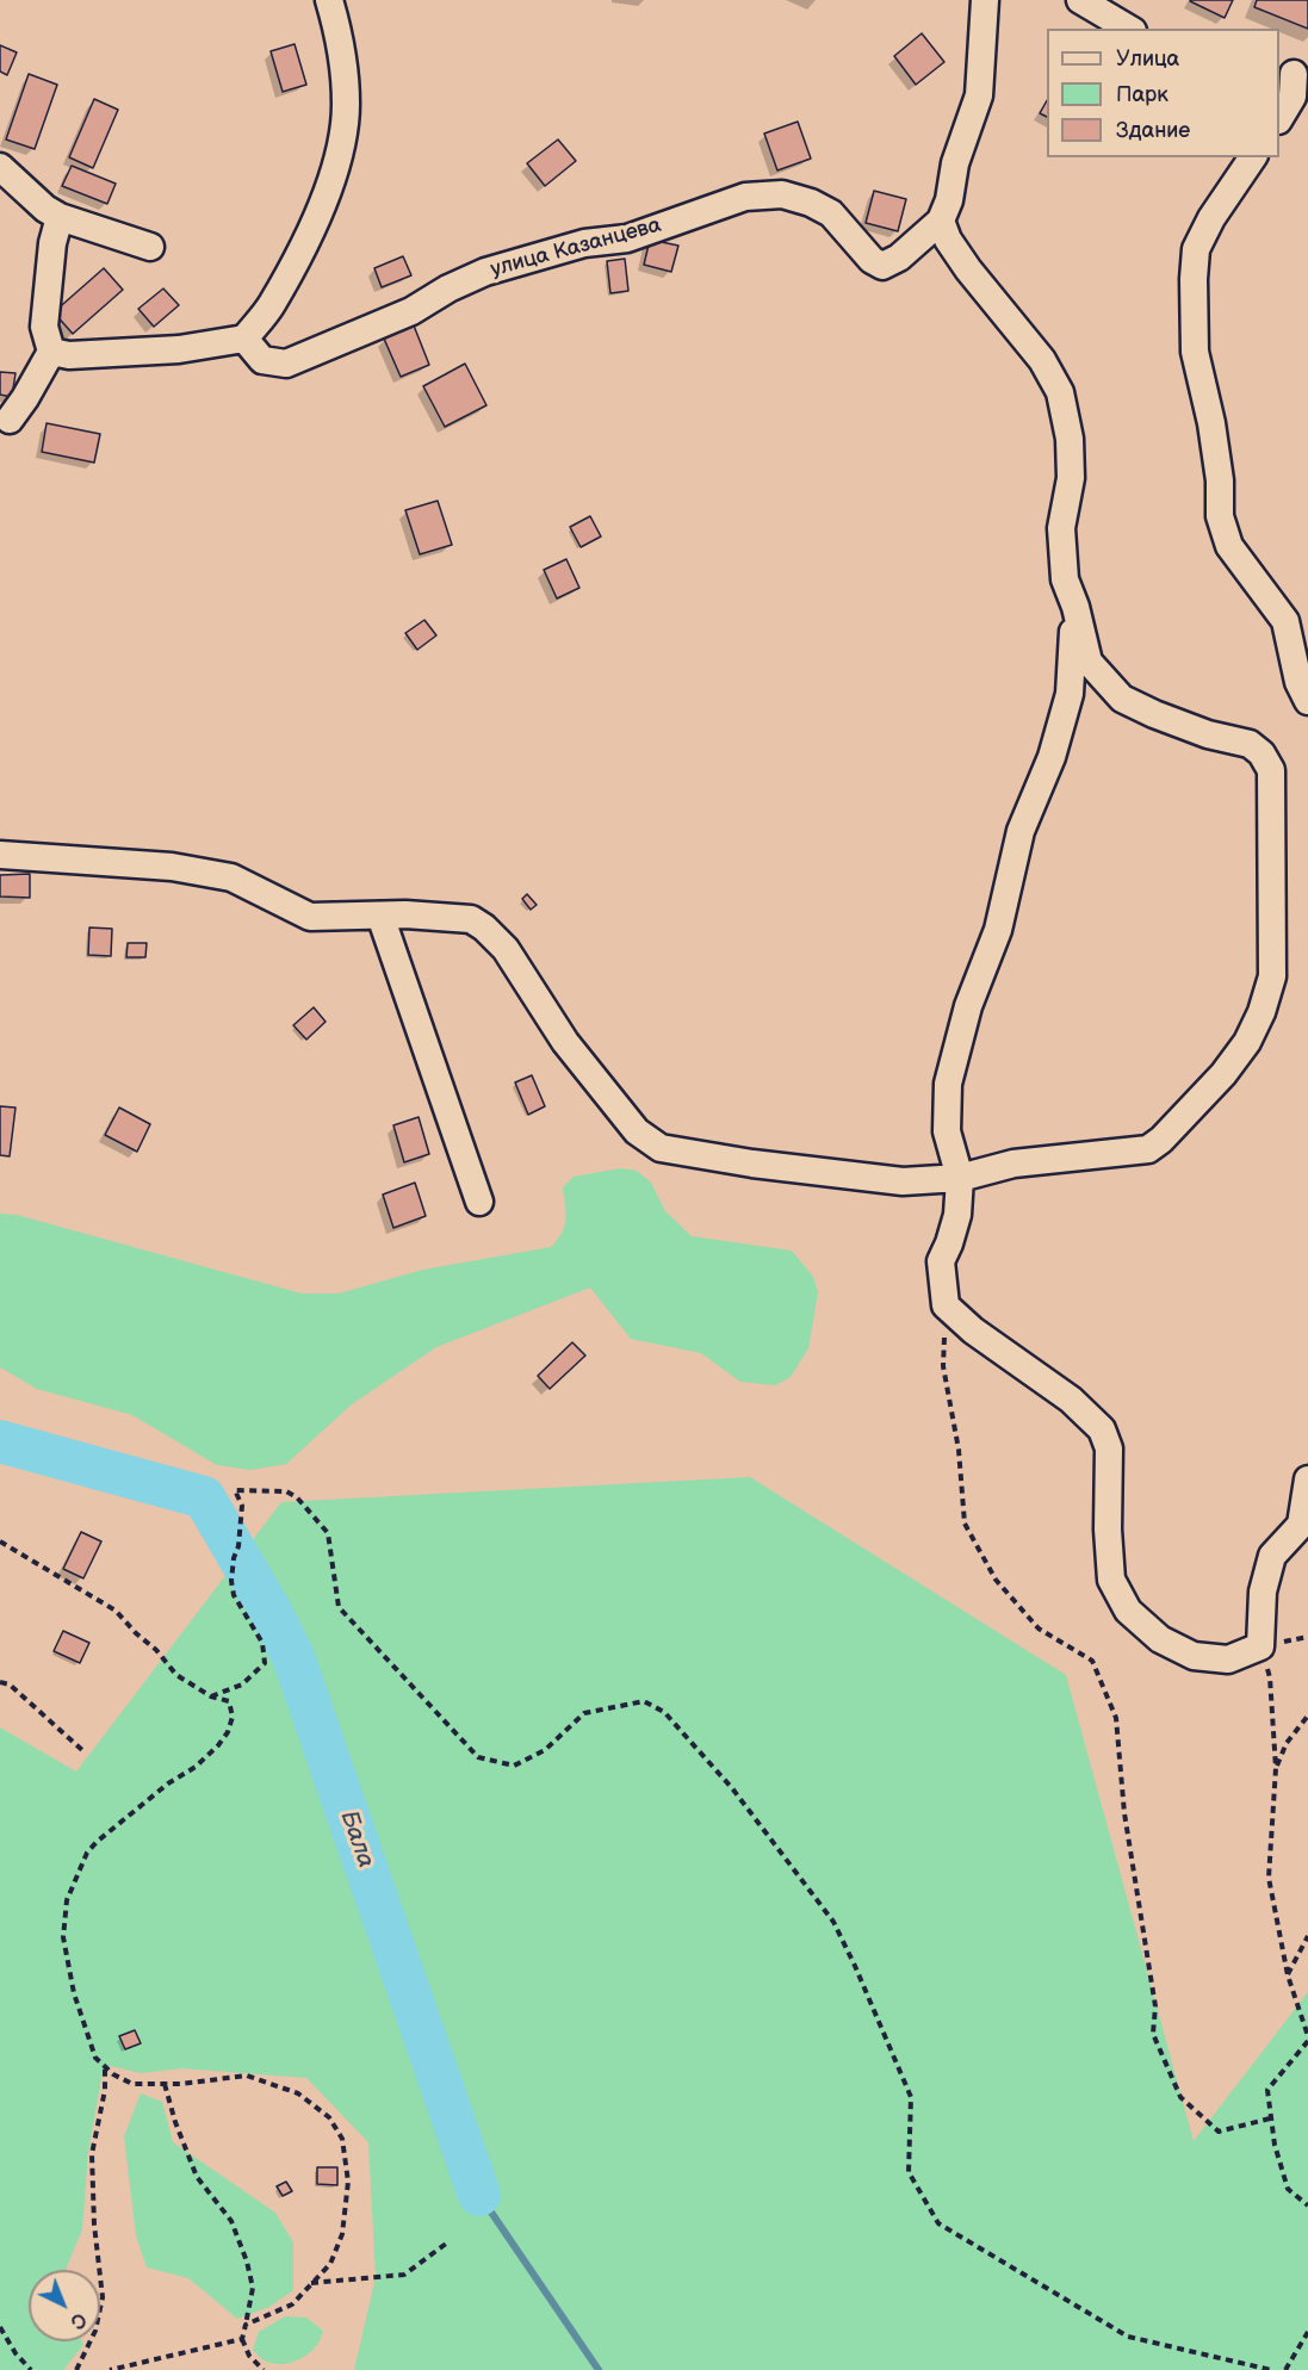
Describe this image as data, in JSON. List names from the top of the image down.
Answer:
{
  "streets": {
    "street": ["улица Казанцева"]
  },
  "water": ["Бала"],
  "legend": ["Улица", "Парк", "Здание"],
  "north": "bottom right"
}
